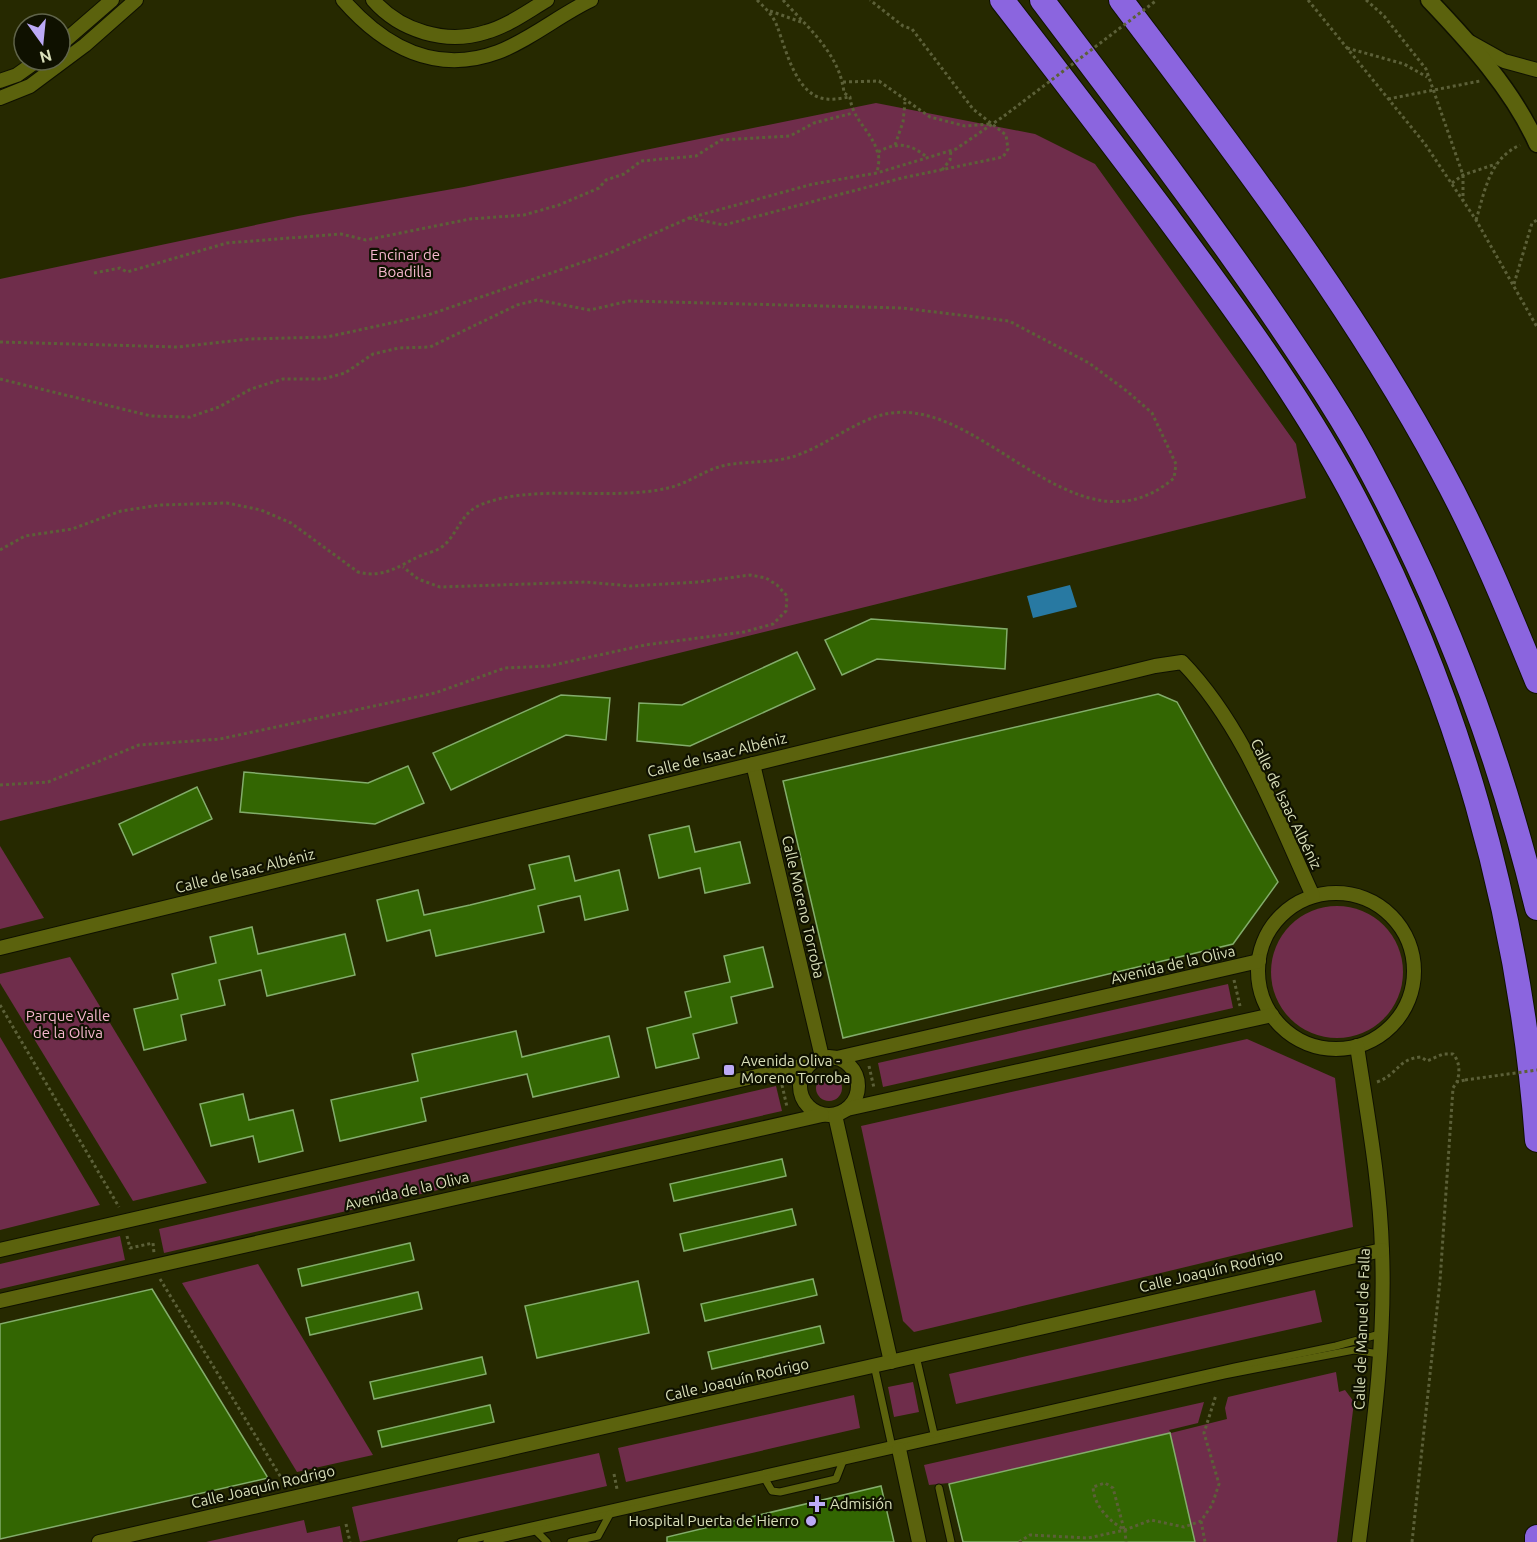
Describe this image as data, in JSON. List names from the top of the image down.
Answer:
{
  "streets": {
    "street": [
      "Calle de Isaac Albéniz",
      "Calle Moreno Torroba",
      "Avenida de la Oliva",
      "Calle Joaquín Rodrigo",
      "Calle de Manuel de Falla"
    ]
  },
  "crossings": [
    ["Calle de Isaac Albéniz", "Calle Moreno Torroba"],
    ["Calle de Isaac Albéniz", "Avenida de la Oliva"],
    ["Calle de Isaac Albéniz", "Calle de Manuel de Falla"],
    ["Calle Moreno Torroba", "Avenida de la Oliva"],
    ["Avenida de la Oliva", "Calle de Manuel de Falla"],
    ["Calle Joaquín Rodrigo", "Calle de Manuel de Falla"]
  ],
  "parks": ["Encinar de Boadilla", "Parque Valle de la Oliva"],
  "places": {
    "transit": ["Avenida Oliva - Moreno Torroba"],
    "health": ["Admisión"],
    "other": ["Hospital Puerta de Hierro"]
  },
  "north": "bottom"
}
